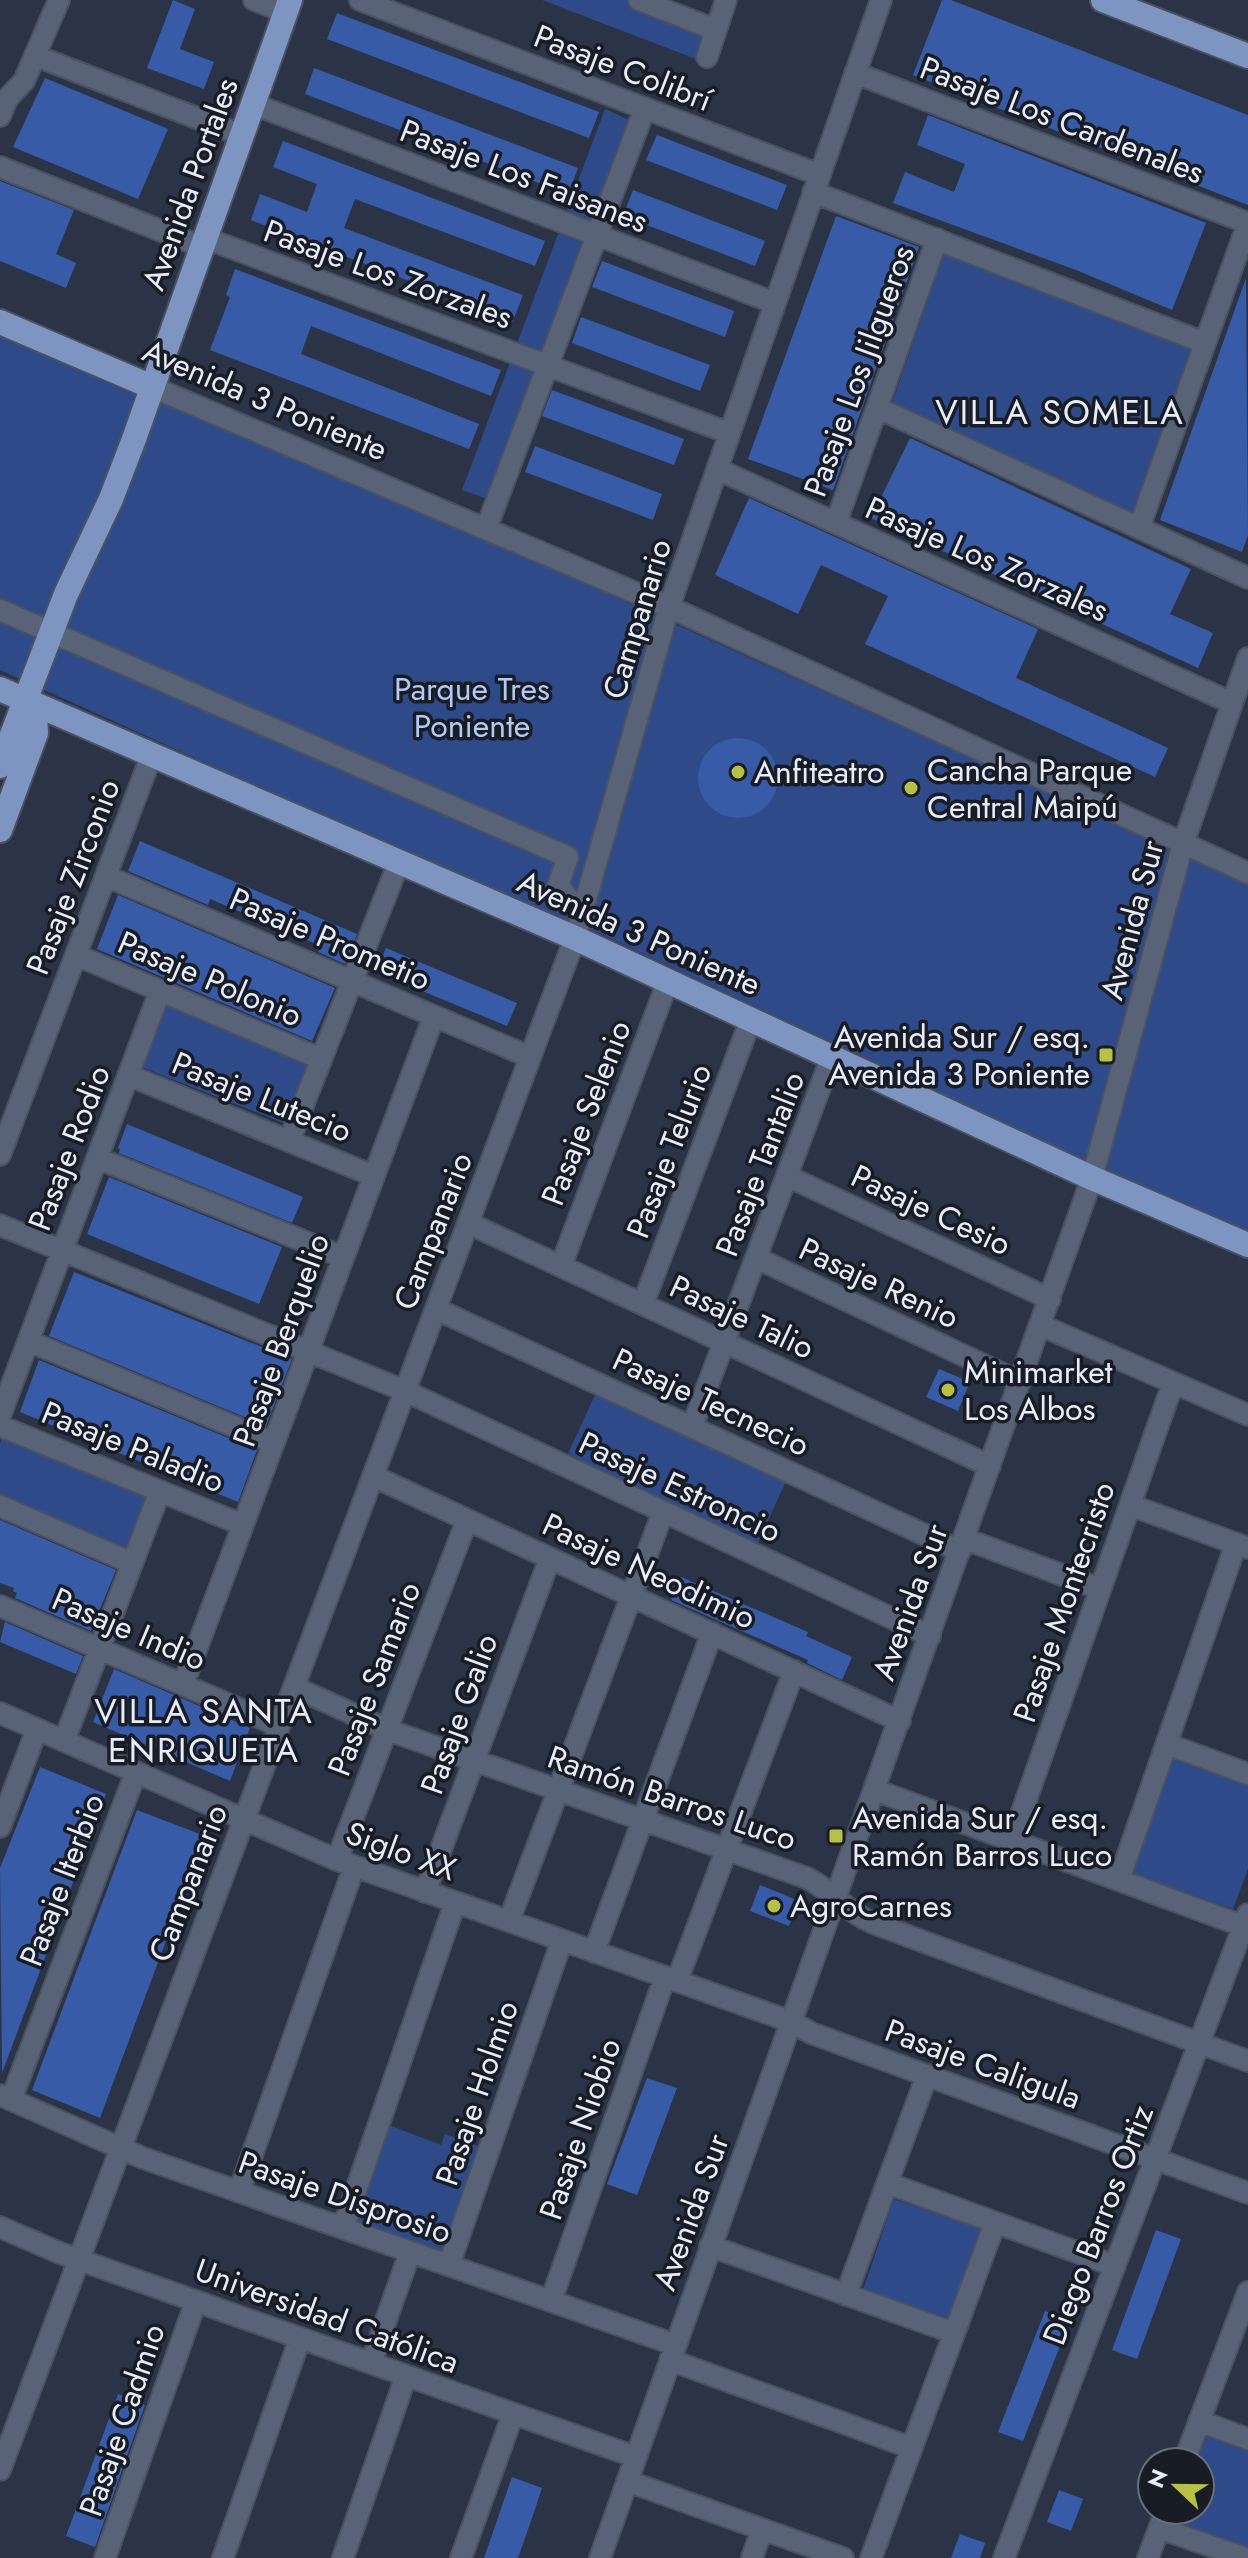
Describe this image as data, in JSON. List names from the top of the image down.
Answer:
{
  "streets": {
    "main road": ["Avenida Portales", "Avenida 3 Poniente"],
    "street": [
      "Pasaje Colibrí",
      "Pasaje Los Cardenales",
      "Pasaje Los Faisanes",
      "Pasaje Los Zorzales",
      "Pasaje Los Jilgueros",
      "Campanario",
      "Pasaje Zirconio",
      "Avenida Sur",
      "Pasaje Prometio",
      "Pasaje Polonio",
      "Pasaje Lutecio",
      "Pasaje Selenio",
      "Pasaje Rodio",
      "Pasaje Telurio",
      "Pasaje Tantalio",
      "Pasaje Cesio",
      "Pasaje Renio",
      "Pasaje Talio",
      "Pasaje Berquelio",
      "Pasaje Tecnecio",
      "Pasaje Paladio",
      "Pasaje Estroncio",
      "Pasaje Neodimio",
      "Pasaje Montecristo",
      "Pasaje Indio",
      "Pasaje Samario",
      "Pasaje Galio",
      "Ramón Barros Luco",
      "Siglo XX",
      "Pasaje Iterbio",
      "Pasaje Caligula",
      "Pasaje Holmio",
      "Pasaje Niobio",
      "Pasaje Disprosio",
      "Diego Barros Ortiz",
      "Universidad Católica",
      "Pasaje Cadmio"
    ]
  },
  "crossings": [
    ["Pasaje Colibrí", "Pasaje Los Jilgueros"],
    ["Pasaje Colibrí", "Campanario"],
    ["Pasaje Los Cardenales", "Campanario"],
    ["Pasaje Los Faisanes", "Avenida Portales"],
    ["Pasaje Los Faisanes", "Campanario"],
    ["Avenida Portales", "Pasaje Los Zorzales"],
    ["Avenida Portales", "Avenida 3 Poniente"],
    ["Pasaje Los Zorzales", "Pasaje Los Jilgueros"],
    ["Pasaje Los Zorzales", "Campanario"],
    ["Pasaje Los Zorzales", "Avenida Sur"],
    ["Avenida 3 Poniente", "Campanario"],
    ["Avenida 3 Poniente", "Pasaje Zirconio"],
    ["Avenida 3 Poniente", "Avenida Sur"],
    ["Avenida 3 Poniente", "Pasaje Selenio"],
    ["Avenida 3 Poniente", "Pasaje Telurio"],
    ["Avenida 3 Poniente", "Pasaje Tantalio"],
    ["Campanario", "Pasaje Prometio"],
    ["Campanario", "Pasaje Talio"],
    ["Campanario", "Pasaje Tecnecio"],
    ["Campanario", "Pasaje Estroncio"],
    ["Campanario", "Pasaje Neodimio"],
    ["Campanario", "Pasaje Indio"],
    ["Campanario", "Ramón Barros Luco"],
    ["Campanario", "Siglo XX"],
    ["Campanario", "Pasaje Disprosio"],
    ["Campanario", "Universidad Católica"],
    ["Pasaje Zirconio", "Pasaje Prometio"],
    ["Pasaje Zirconio", "Pasaje Polonio"],
    ["Avenida Sur", "Pasaje Cesio"],
    ["Avenida Sur", "Pasaje Renio"],
    ["Avenida Sur", "Pasaje Talio"],
    ["Avenida Sur", "Pasaje Tecnecio"],
    ["Avenida Sur", "Pasaje Estroncio"],
    ["Avenida Sur", "Pasaje Neodimio"],
    ["Avenida Sur", "Ramón Barros Luco"],
    ["Avenida Sur", "Siglo XX"],
    ["Avenida Sur", "Pasaje Caligula"],
    ["Avenida Sur", "Pasaje Disprosio"],
    ["Avenida Sur", "Universidad Católica"],
    ["Pasaje Prometio", "Pasaje Berquelio"],
    ["Pasaje Polonio", "Pasaje Rodio"],
    ["Pasaje Lutecio", "Pasaje Rodio"],
    ["Pasaje Lutecio", "Pasaje Berquelio"],
    ["Pasaje Selenio", "Pasaje Talio"],
    ["Pasaje Rodio", "Pasaje Estroncio"],
    ["Pasaje Telurio", "Pasaje Talio"],
    ["Pasaje Tantalio", "Pasaje Cesio"],
    ["Pasaje Tantalio", "Pasaje Renio"],
    ["Pasaje Tantalio", "Pasaje Talio"],
    ["Pasaje Tantalio", "Pasaje Tecnecio"],
    ["Pasaje Berquelio", "Pasaje Paladio"],
    ["Pasaje Berquelio", "Pasaje Estroncio"],
    ["Pasaje Berquelio", "Pasaje Indio"],
    ["Pasaje Tecnecio", "Pasaje Montecristo"],
    ["Pasaje Neodimio", "Pasaje Samario"],
    ["Pasaje Neodimio", "Pasaje Galio"],
    ["Pasaje Neodimio", "Pasaje Niobio"],
    ["Pasaje Samario", "Ramón Barros Luco"],
    ["Pasaje Samario", "Siglo XX"],
    ["Pasaje Samario", "Pasaje Disprosio"],
    ["Pasaje Galio", "Ramón Barros Luco"],
    ["Pasaje Galio", "Siglo XX"],
    ["Ramón Barros Luco", "Pasaje Niobio"],
    ["Ramón Barros Luco", "Diego Barros Ortiz"],
    ["Siglo XX", "Pasaje Iterbio"],
    ["Siglo XX", "Pasaje Caligula"],
    ["Siglo XX", "Pasaje Holmio"],
    ["Siglo XX", "Pasaje Niobio"],
    ["Pasaje Iterbio", "Pasaje Disprosio"],
    ["Pasaje Caligula", "Diego Barros Ortiz"],
    ["Pasaje Holmio", "Pasaje Disprosio"],
    ["Pasaje Niobio", "Pasaje Disprosio"],
    ["Universidad Católica", "Pasaje Cadmio"]
  ],
  "districts": ["VILLA SOMELA", "VILLA SANTA ENRIQUETA"],
  "parks": ["Parque Tres Poniente"],
  "places": {
    "other": [
      "Anfiteatro",
      "Cancha Parque Central Maipú",
      "Minimarket Los Albos",
      "AgroCarnes"
    ],
    "transit": ["Avenida Sur / esq. Avenida 3 Poniente", "Avenida Sur / esq. Ramón Barros Luco"]
  },
  "north": "left"
}
